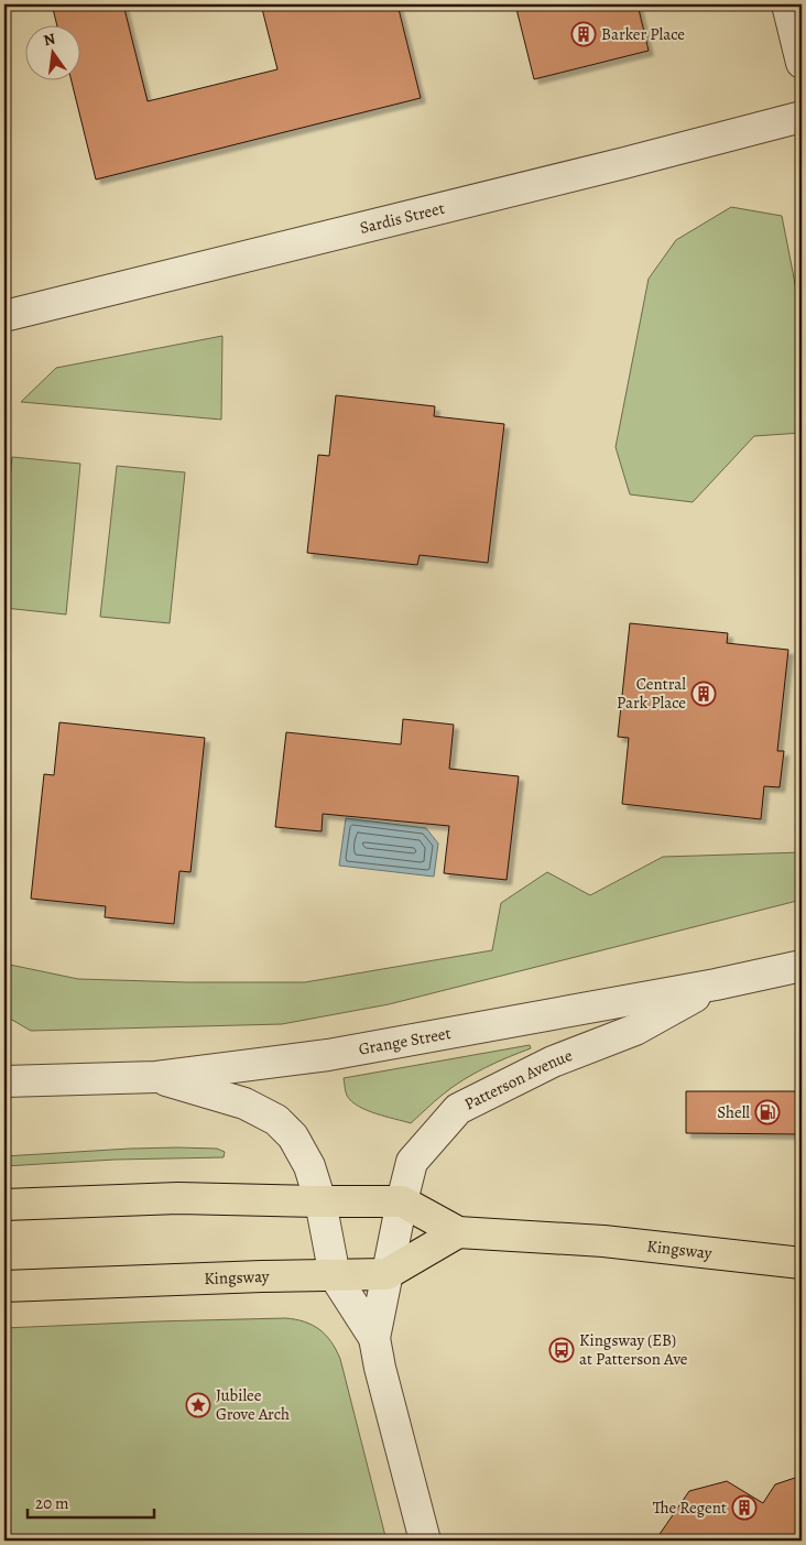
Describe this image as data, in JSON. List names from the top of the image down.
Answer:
{
  "streets": {
    "main road": ["Kingsway"],
    "street": ["Sardis Street", "Grange Street", "Patterson Avenue"]
  },
  "crossings": [
    ["Grange Street", "Patterson Avenue"],
    ["Patterson Avenue", "Kingsway"]
  ],
  "places": {
    "building": ["Barker Place", "Central Park Place", "The Regent"],
    "fuel station": ["Shell"],
    "bus stop": ["Kingsway (EB) at Patterson Ave"],
    "place": ["Jubilee Grove Arch"]
  },
  "scale_bar": "20 m",
  "north": "top"
}
